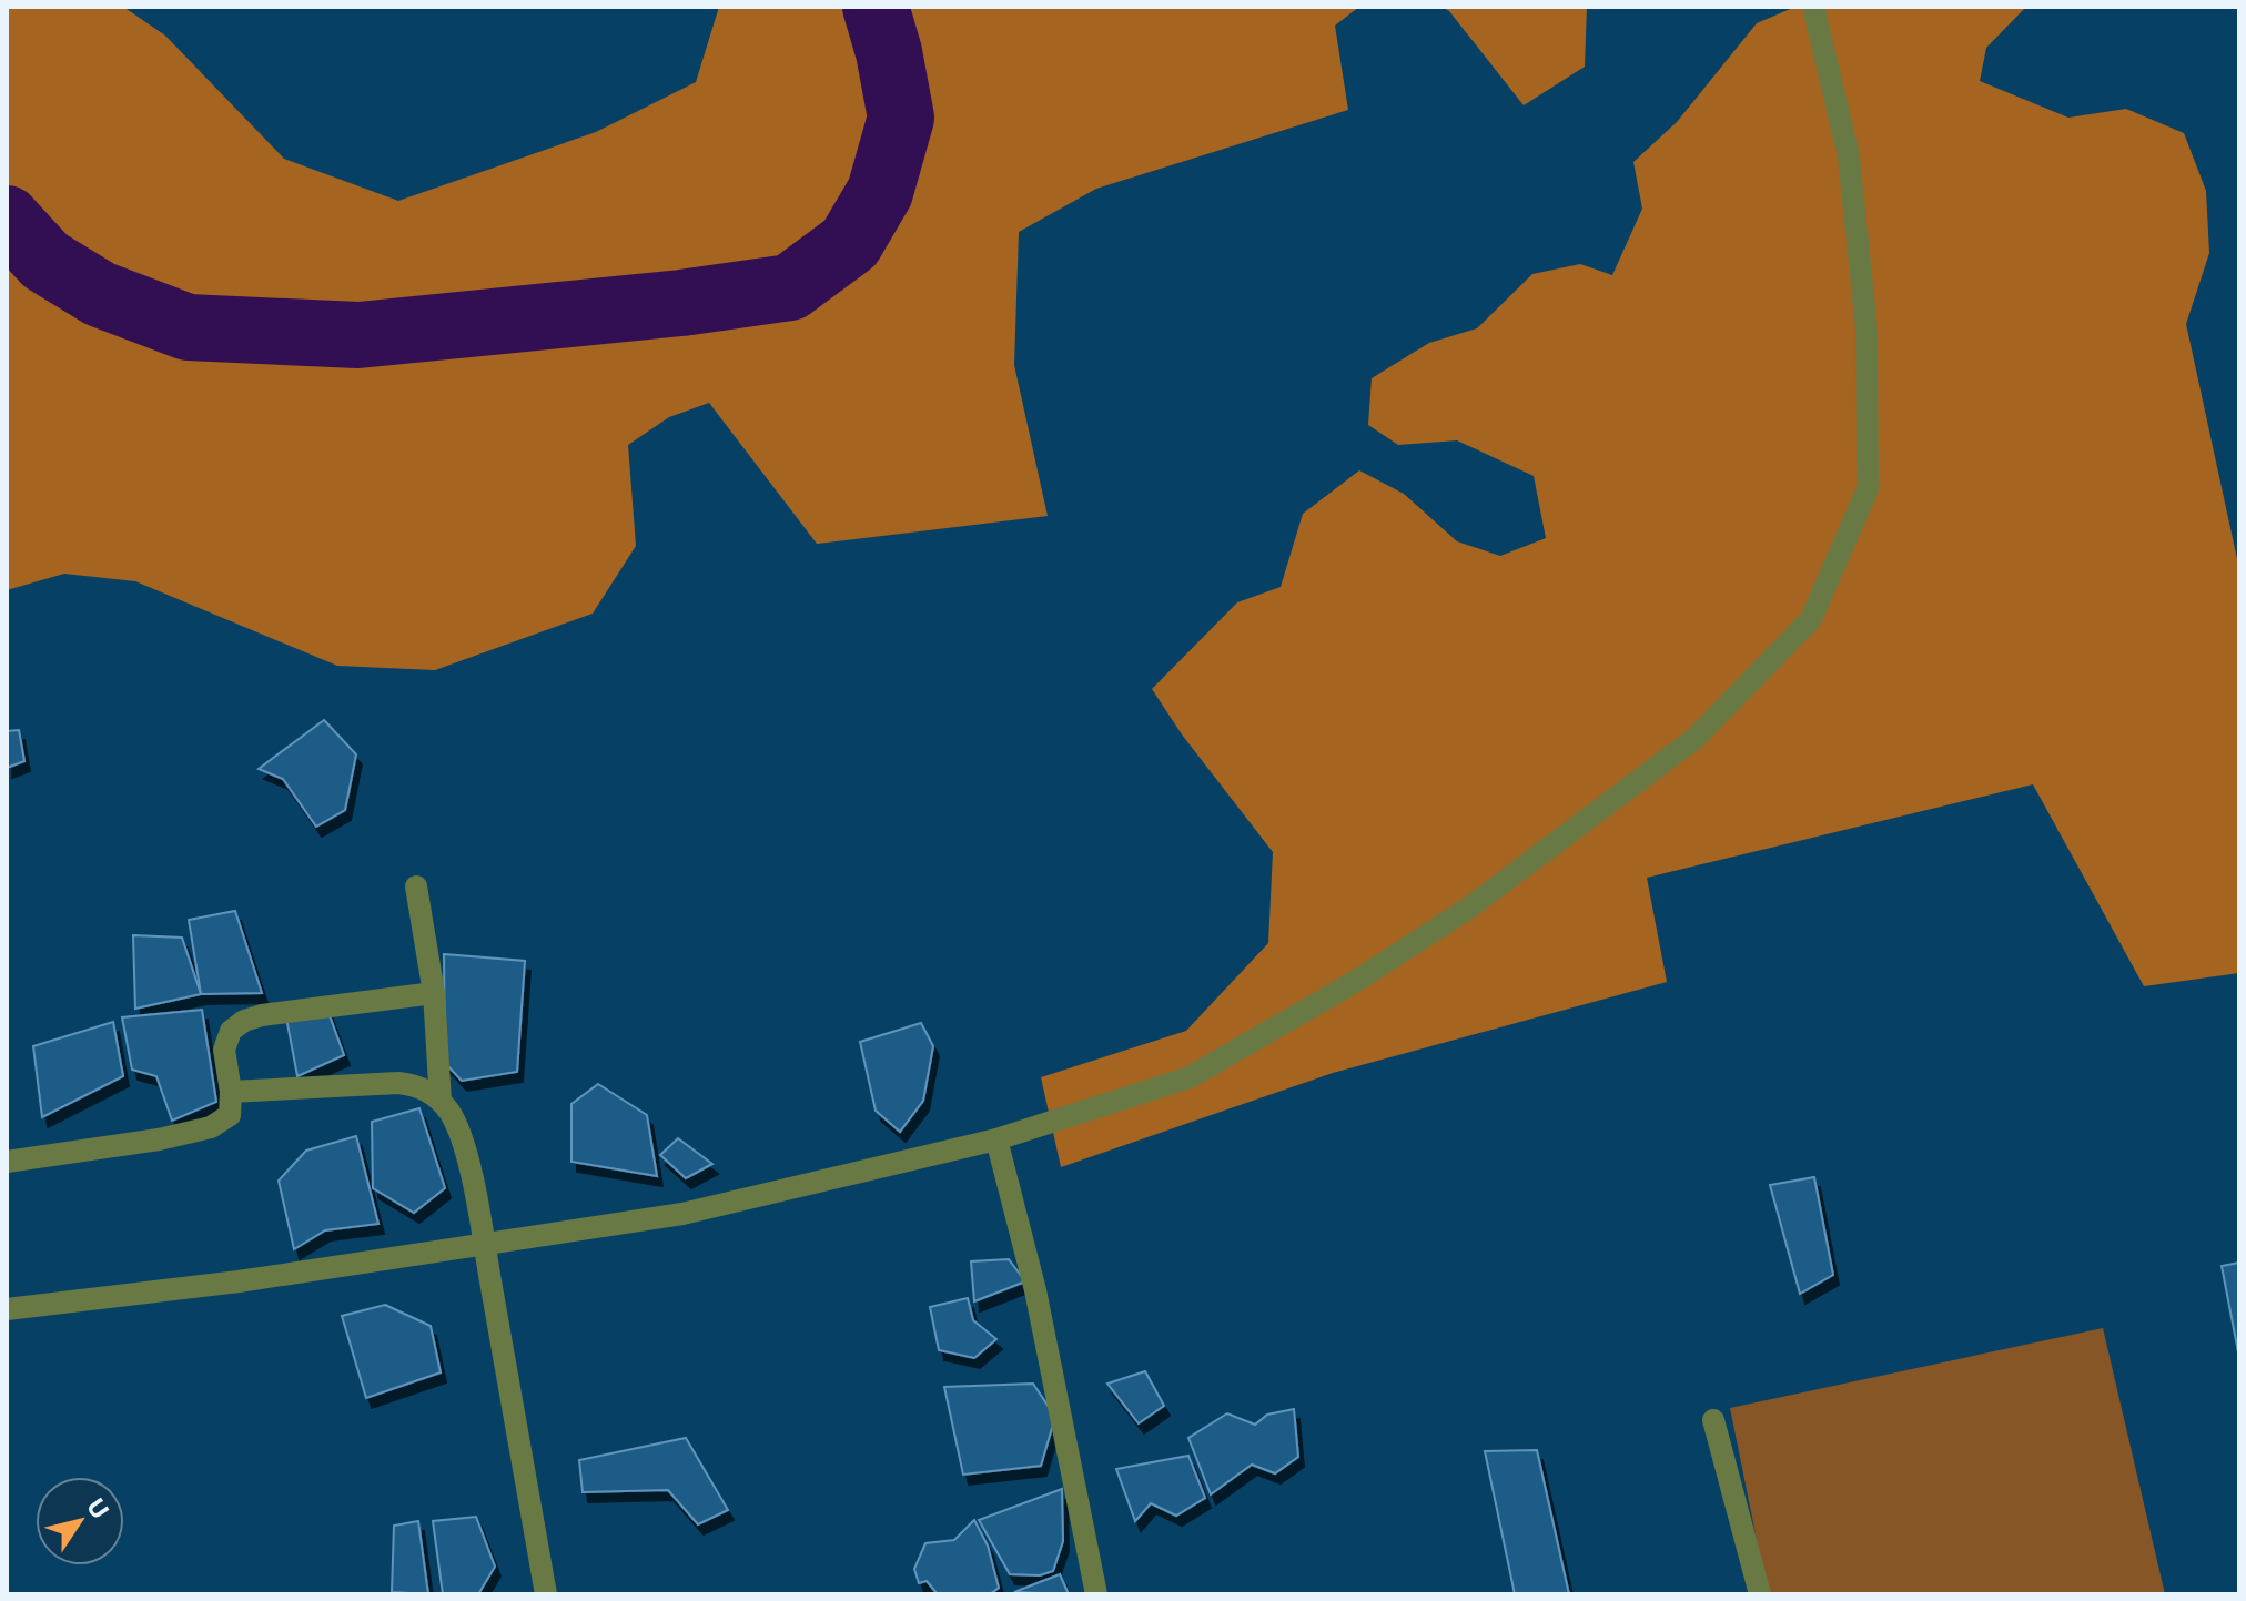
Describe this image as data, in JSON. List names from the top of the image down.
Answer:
{
  "north": "top right"
}
